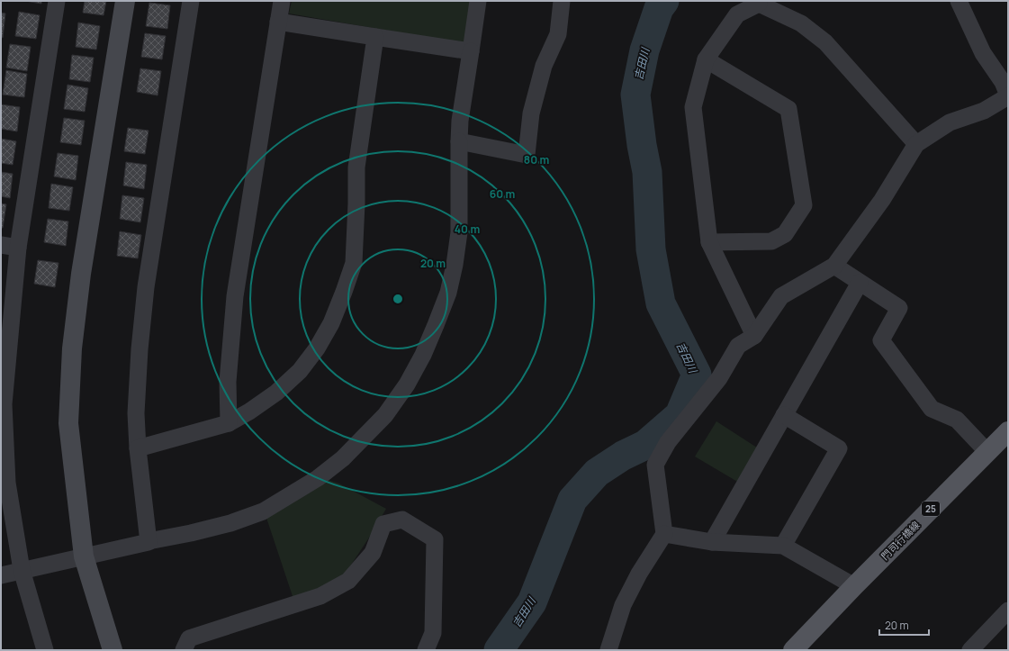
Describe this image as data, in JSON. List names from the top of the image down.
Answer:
{
  "streets": {
    "main road": ["25", "門司行橋線"]
  },
  "water": ["吉田川"],
  "scale_bar": "20 m",
  "rings": [
    "80 m",
    "60 m",
    "40 m",
    "20 m"
  ]
}
